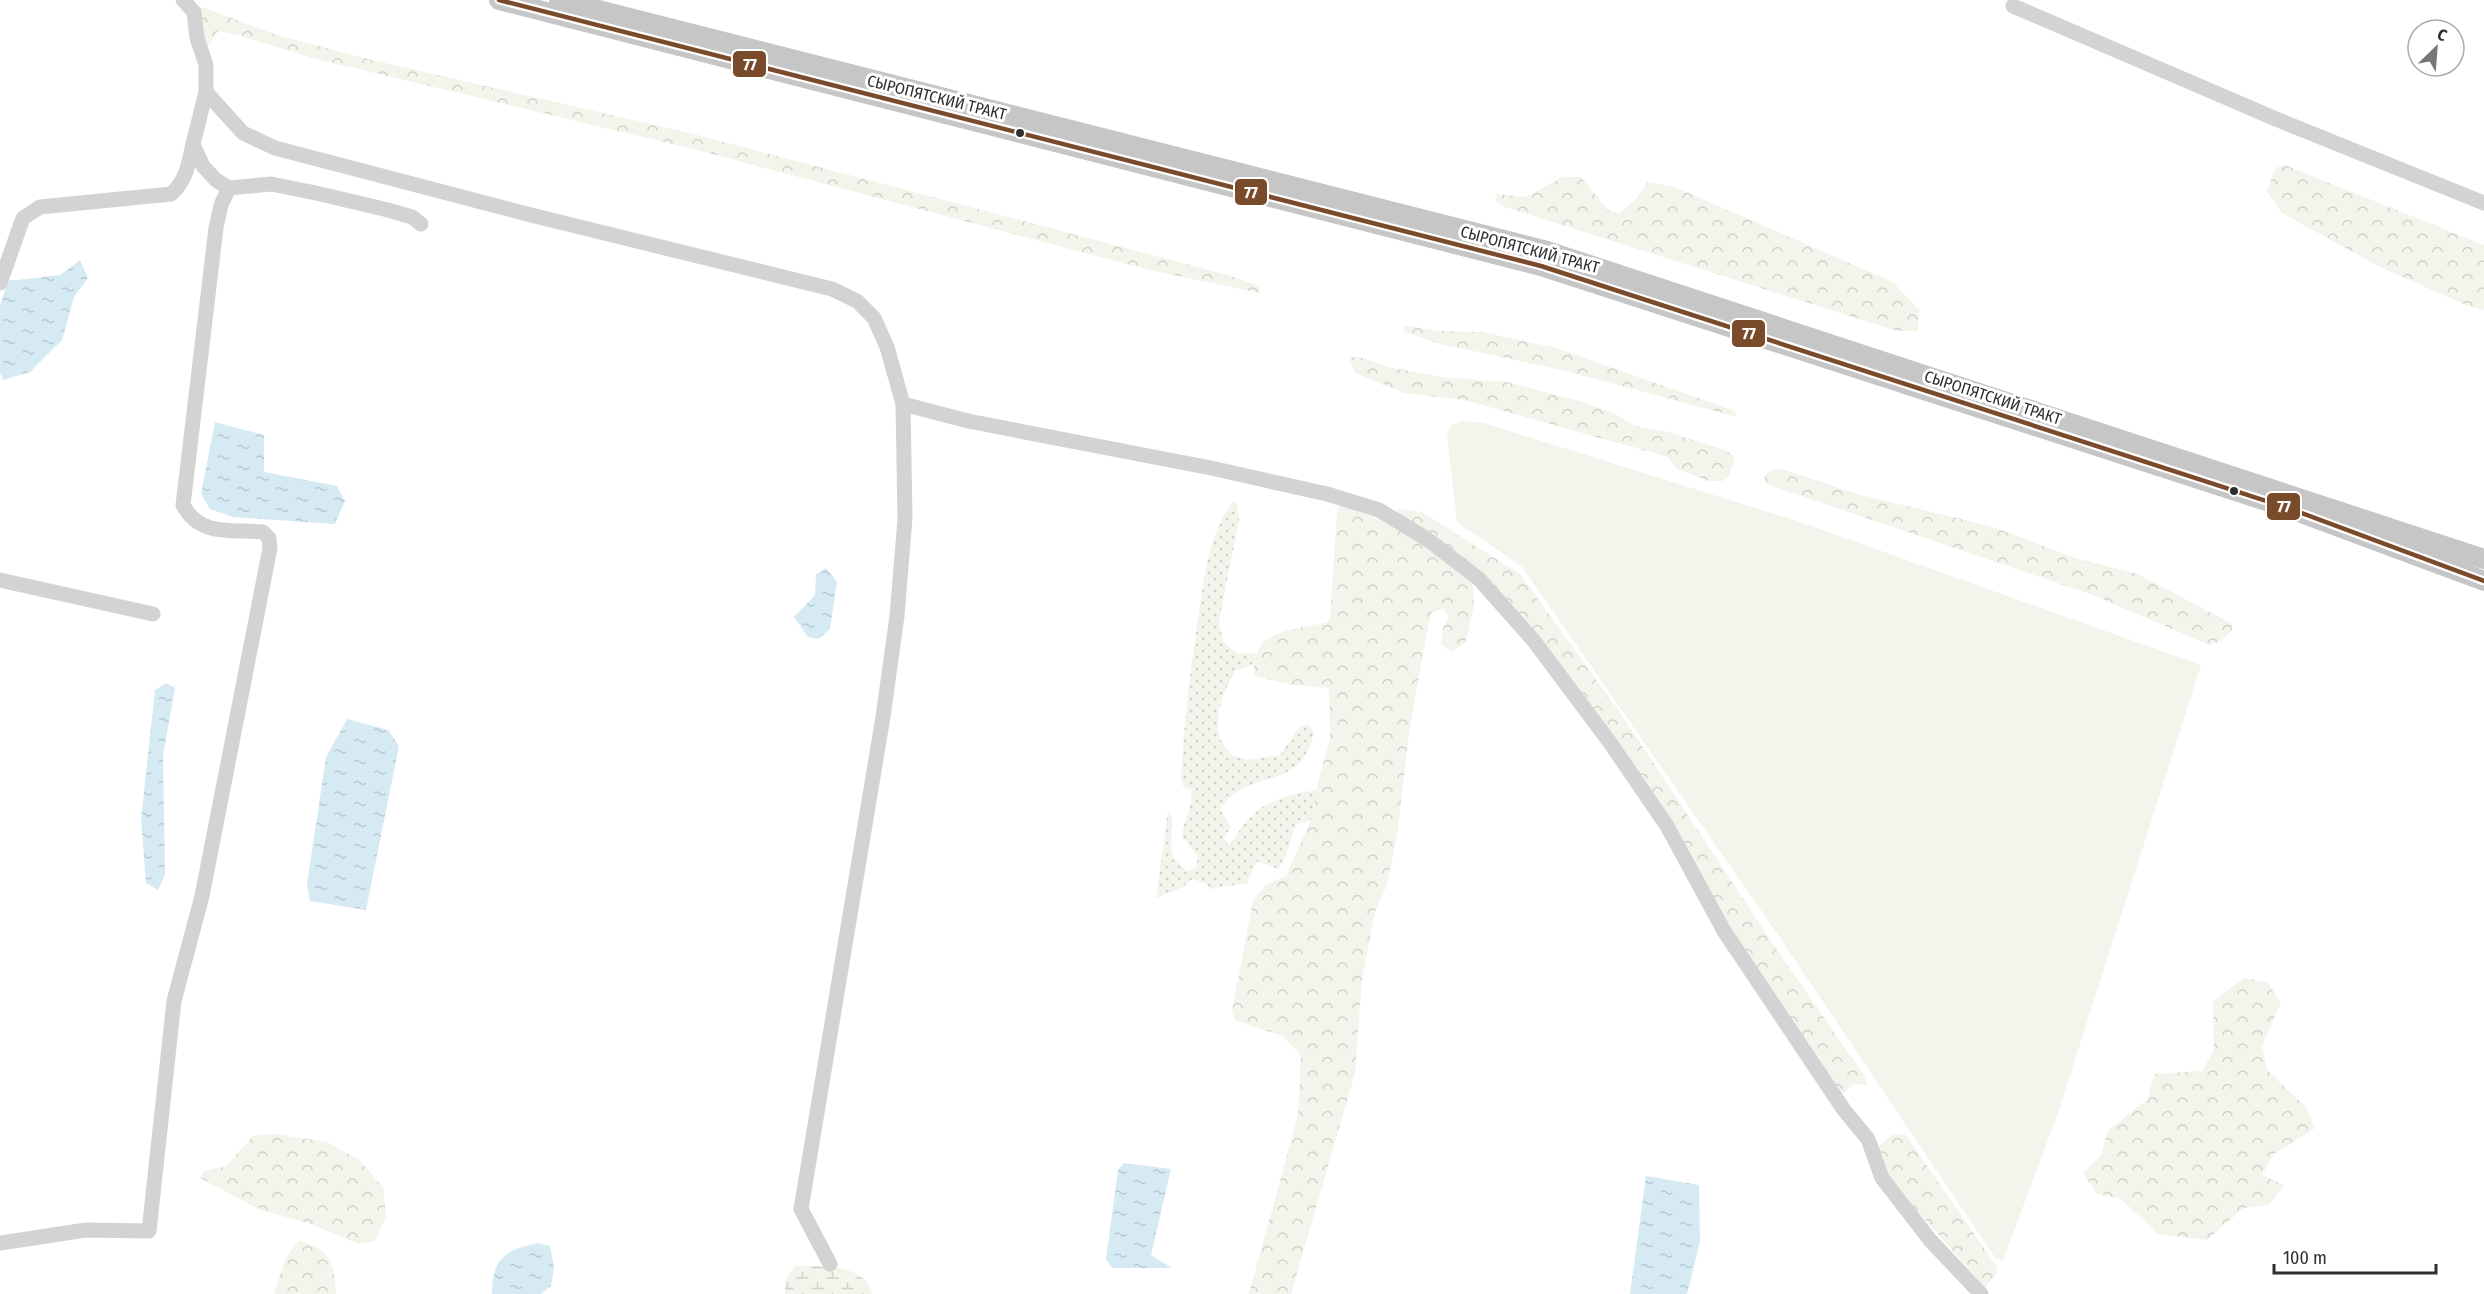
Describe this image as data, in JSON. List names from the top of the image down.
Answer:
{
  "streets": {
    "main road": ["СЫРОПЯТСКИЙ ТРАКТ"]
  },
  "lines": ["transit line 77"],
  "scale_bar": "100 m",
  "north": "top right"
}
